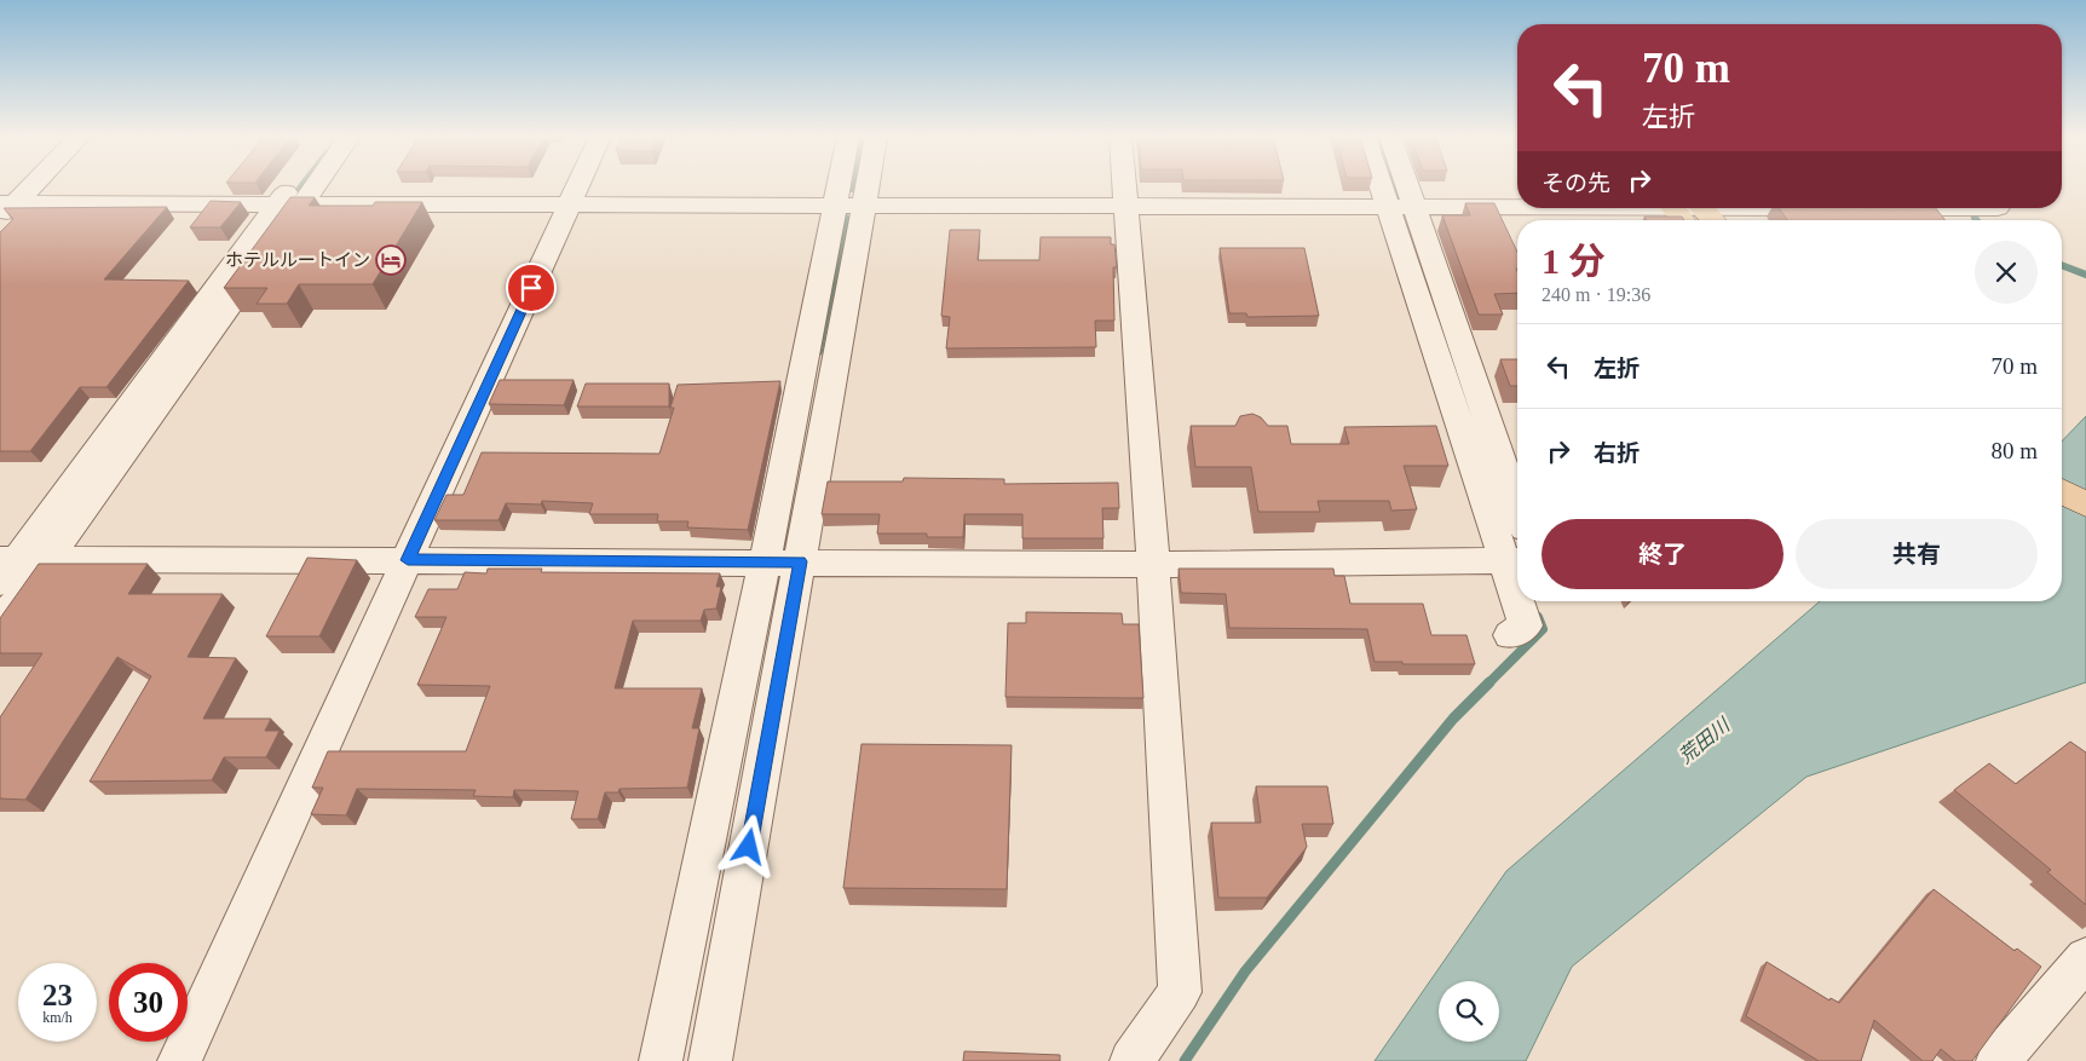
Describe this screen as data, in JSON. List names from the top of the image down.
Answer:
{
  "water": ["荒田川"],
  "places": {
    "hotel": ["ホテルルートイン"]
  },
  "page": {
    "turn": ["70 m", "左折"],
    "then": "その先",
    "heading": ["1 分", "240 m · 19:36"],
    "list": [
      {
        "name": "左折",
        "value": "70 m"
      },
      {
        "name": "右折",
        "value": "80 m"
      }
    ],
    "buttons": ["終了", "共有"],
    "speed": "23 km/h",
    "limit": "30"
  }
}
